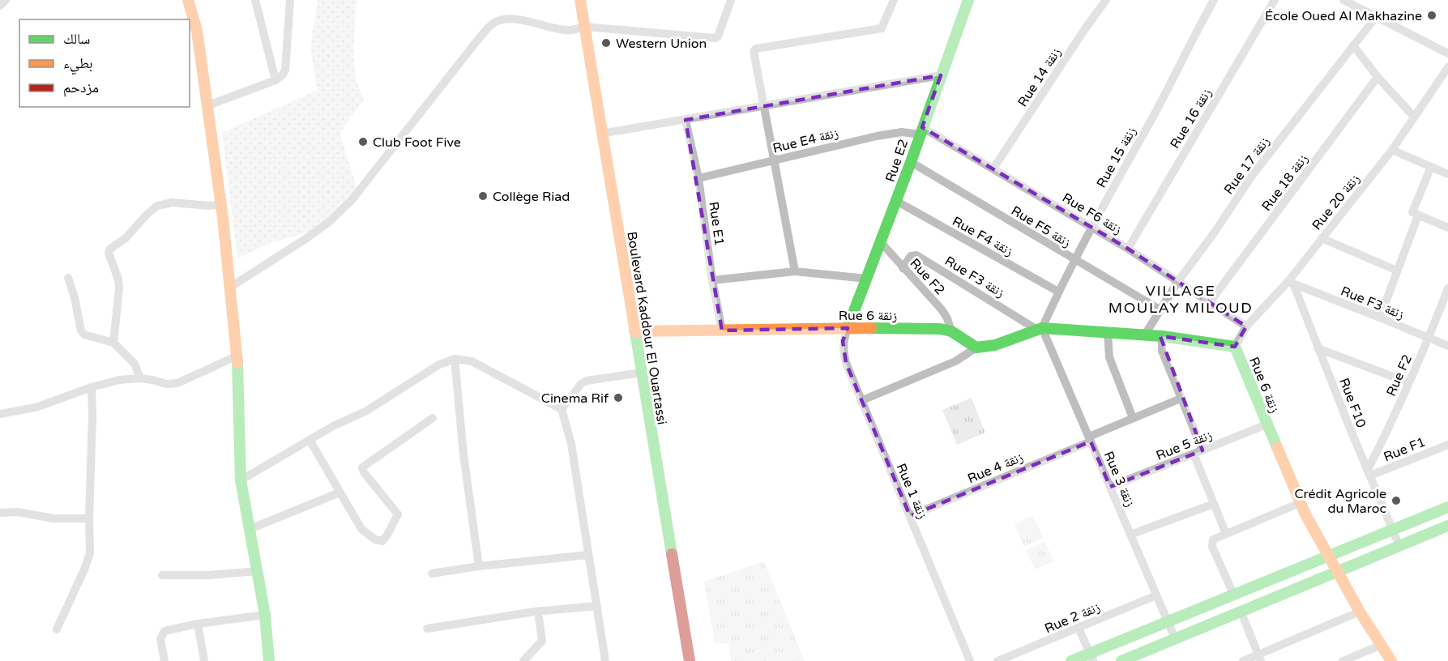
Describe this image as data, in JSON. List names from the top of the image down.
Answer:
{
  "streets": {
    "street": [
      "Rue 14 زنقة",
      "Rue 16 زنقة",
      "Rue E4 زنقة",
      "Rue 15 زنقة",
      "Rue E2",
      "Rue 17 زنقة",
      "Rue 18 زنقة",
      "Rue 20 زنقة",
      "Rue F6 زنقة",
      "Rue E1",
      "Rue F5 زنقة",
      "Rue F4 زنقة",
      "Rue F2",
      "Rue F3 زنقة",
      "Rue 6 زنقة",
      "Boulevard Kaddour El Ouartassi",
      "Rue F10",
      "Rue 5 زنقة",
      "Rue F1",
      "Rue 4 زنقة",
      "Rue 3 زنقة",
      "Rue 1 زنقة",
      "Rue 2 زنقة"
    ]
  },
  "crossings": [
    ["Rue 14 زنقة", "Rue F6 زنقة"],
    ["Rue 16 زنقة", "Rue F6 زنقة"],
    ["Rue E4 زنقة", "Rue E2"],
    ["Rue E4 زنقة", "Rue F6 زنقة"],
    ["Rue E4 زنقة", "Rue E1"],
    ["Rue 15 زنقة", "Rue F6 زنقة"],
    ["Rue 15 زنقة", "Rue F5 زنقة"],
    ["Rue 15 زنقة", "Rue F4 زنقة"],
    ["Rue 15 زنقة", "Rue F3 زنقة"],
    ["Rue 15 زنقة", "Rue 6 زنقة"],
    ["Rue 15 زنقة", "Rue 3 زنقة"],
    ["Rue E2", "Rue F6 زنقة"],
    ["Rue E2", "Rue F5 زنقة"],
    ["Rue E2", "Rue F4 زنقة"],
    ["Rue E2", "Rue F2"],
    ["Rue E2", "Rue 6 زنقة"],
    ["Rue E2", "Rue 1 زنقة"],
    ["Rue 17 زنقة", "Rue F6 زنقة"],
    ["Rue 17 زنقة", "Rue F5 زنقة"],
    ["Rue 17 زنقة", "Rue 6 زنقة"],
    ["Rue 18 زنقة", "Rue F6 زنقة"],
    ["Rue 20 زنقة", "Rue F6 زنقة"],
    ["Rue 20 زنقة", "Rue F3 زنقة"],
    ["Rue 20 زنقة", "Rue 6 زنقة"],
    ["Rue 20 زنقة", "Rue F10"],
    ["Rue E1", "Rue 6 زنقة"],
    ["Rue F2", "Rue F3 زنقة"],
    ["Rue F2", "Rue 6 زنقة"],
    ["Rue F2", "Rue F10"],
    ["Rue F2", "Rue F1"],
    ["Rue F3 زنقة", "Rue 6 زنقة"],
    ["Rue F3 زنقة", "Rue F10"],
    ["Rue F3 زنقة", "Rue 3 زنقة"],
    ["Rue 6 زنقة", "Boulevard Kaddour El Ouartassi"],
    ["Rue 6 زنقة", "Rue 5 زنقة"],
    ["Rue 6 زنقة", "Rue 3 زنقة"],
    ["Rue 6 زنقة", "Rue 1 زنقة"],
    ["Rue F10", "Rue F1"],
    ["Rue 5 زنقة", "Rue 3 زنقة"],
    ["Rue 4 زنقة", "Rue 3 زنقة"],
    ["Rue 4 زنقة", "Rue 1 زنقة"],
    ["Rue 3 زنقة", "Rue 2 زنقة"]
  ],
  "districts": ["VILLAGE MOULAY MILOUD"],
  "places": [
    "École Oued Al Makhazine",
    "Western Union",
    "Club Foot Five",
    "Collège Riad",
    "Cinema Rif",
    "Crédit Agricole du Maroc"
  ],
  "legend": ["سالك", "بطيء", "مزدحم"]
}
